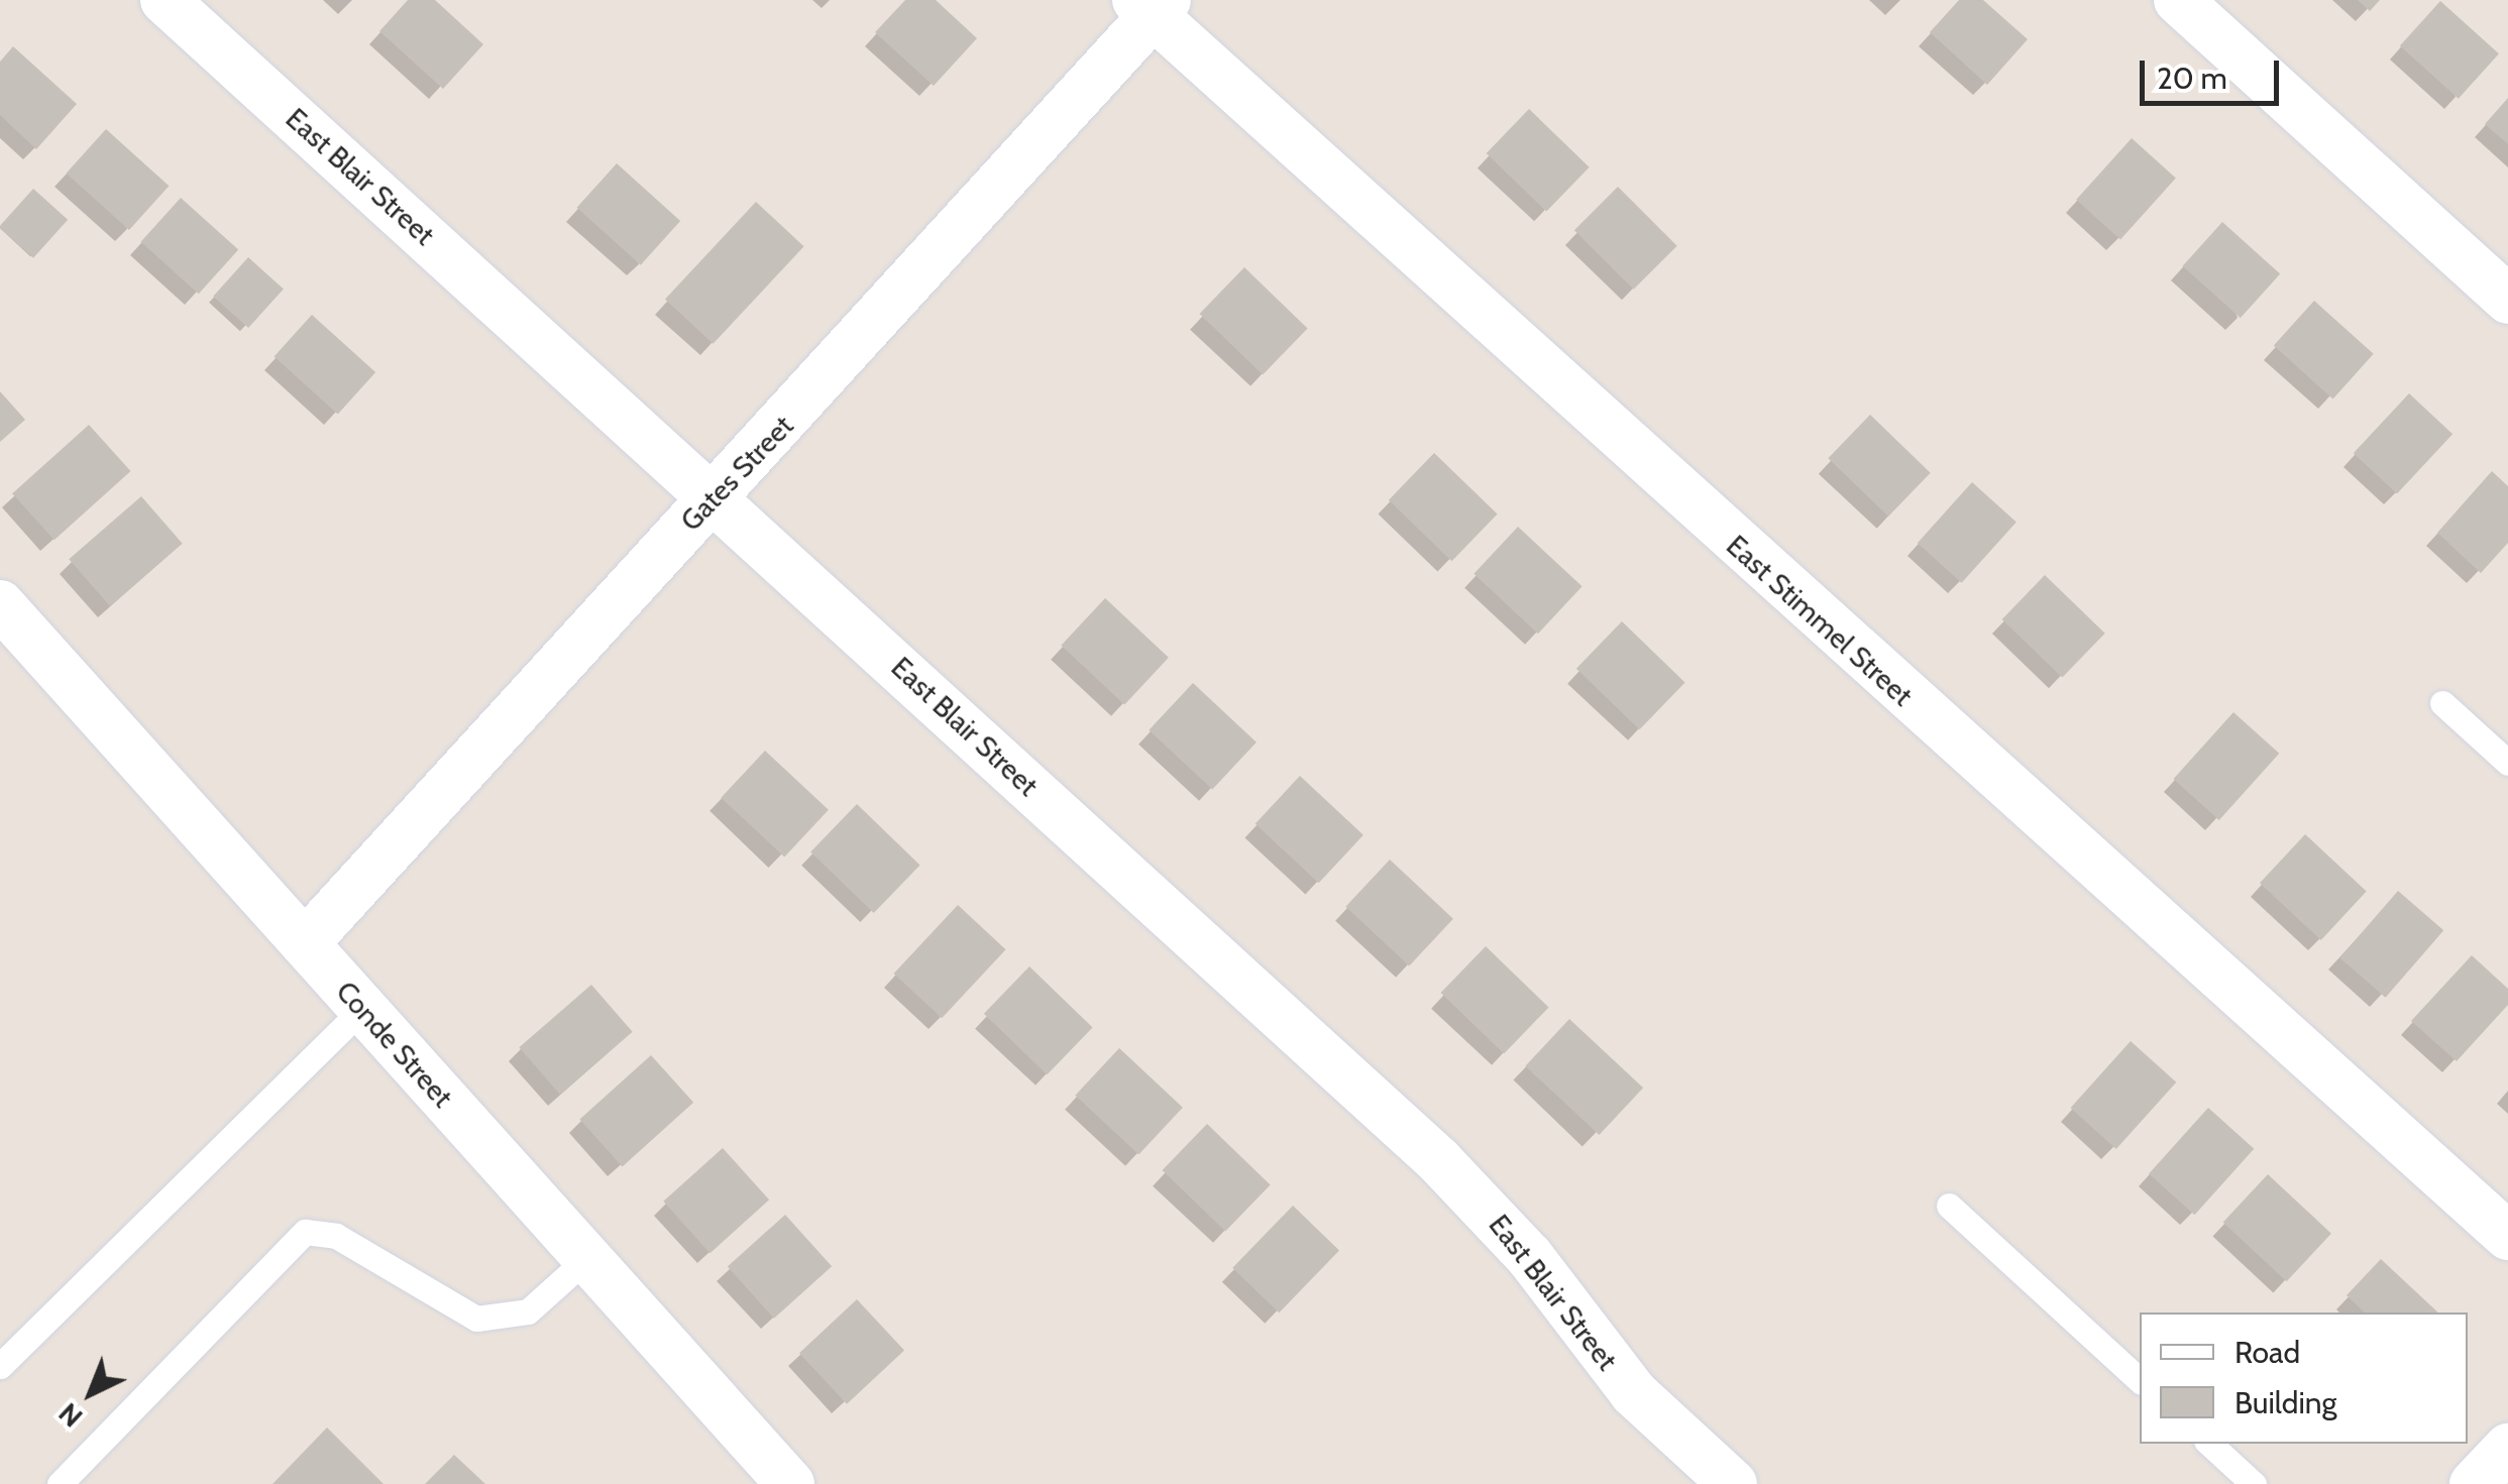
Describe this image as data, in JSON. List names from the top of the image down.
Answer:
{
  "streets": {
    "street": [
      "East Blair Street",
      "Gates Street",
      "East Stimmel Street",
      "Conde Street"
    ]
  },
  "crossings": [
    ["East Blair Street", "Gates Street"],
    ["Gates Street", "East Stimmel Street"],
    ["Gates Street", "Conde Street"]
  ],
  "legend": ["Road", "Building"],
  "scale_bar": "20 m",
  "north": "bottom left"
}
